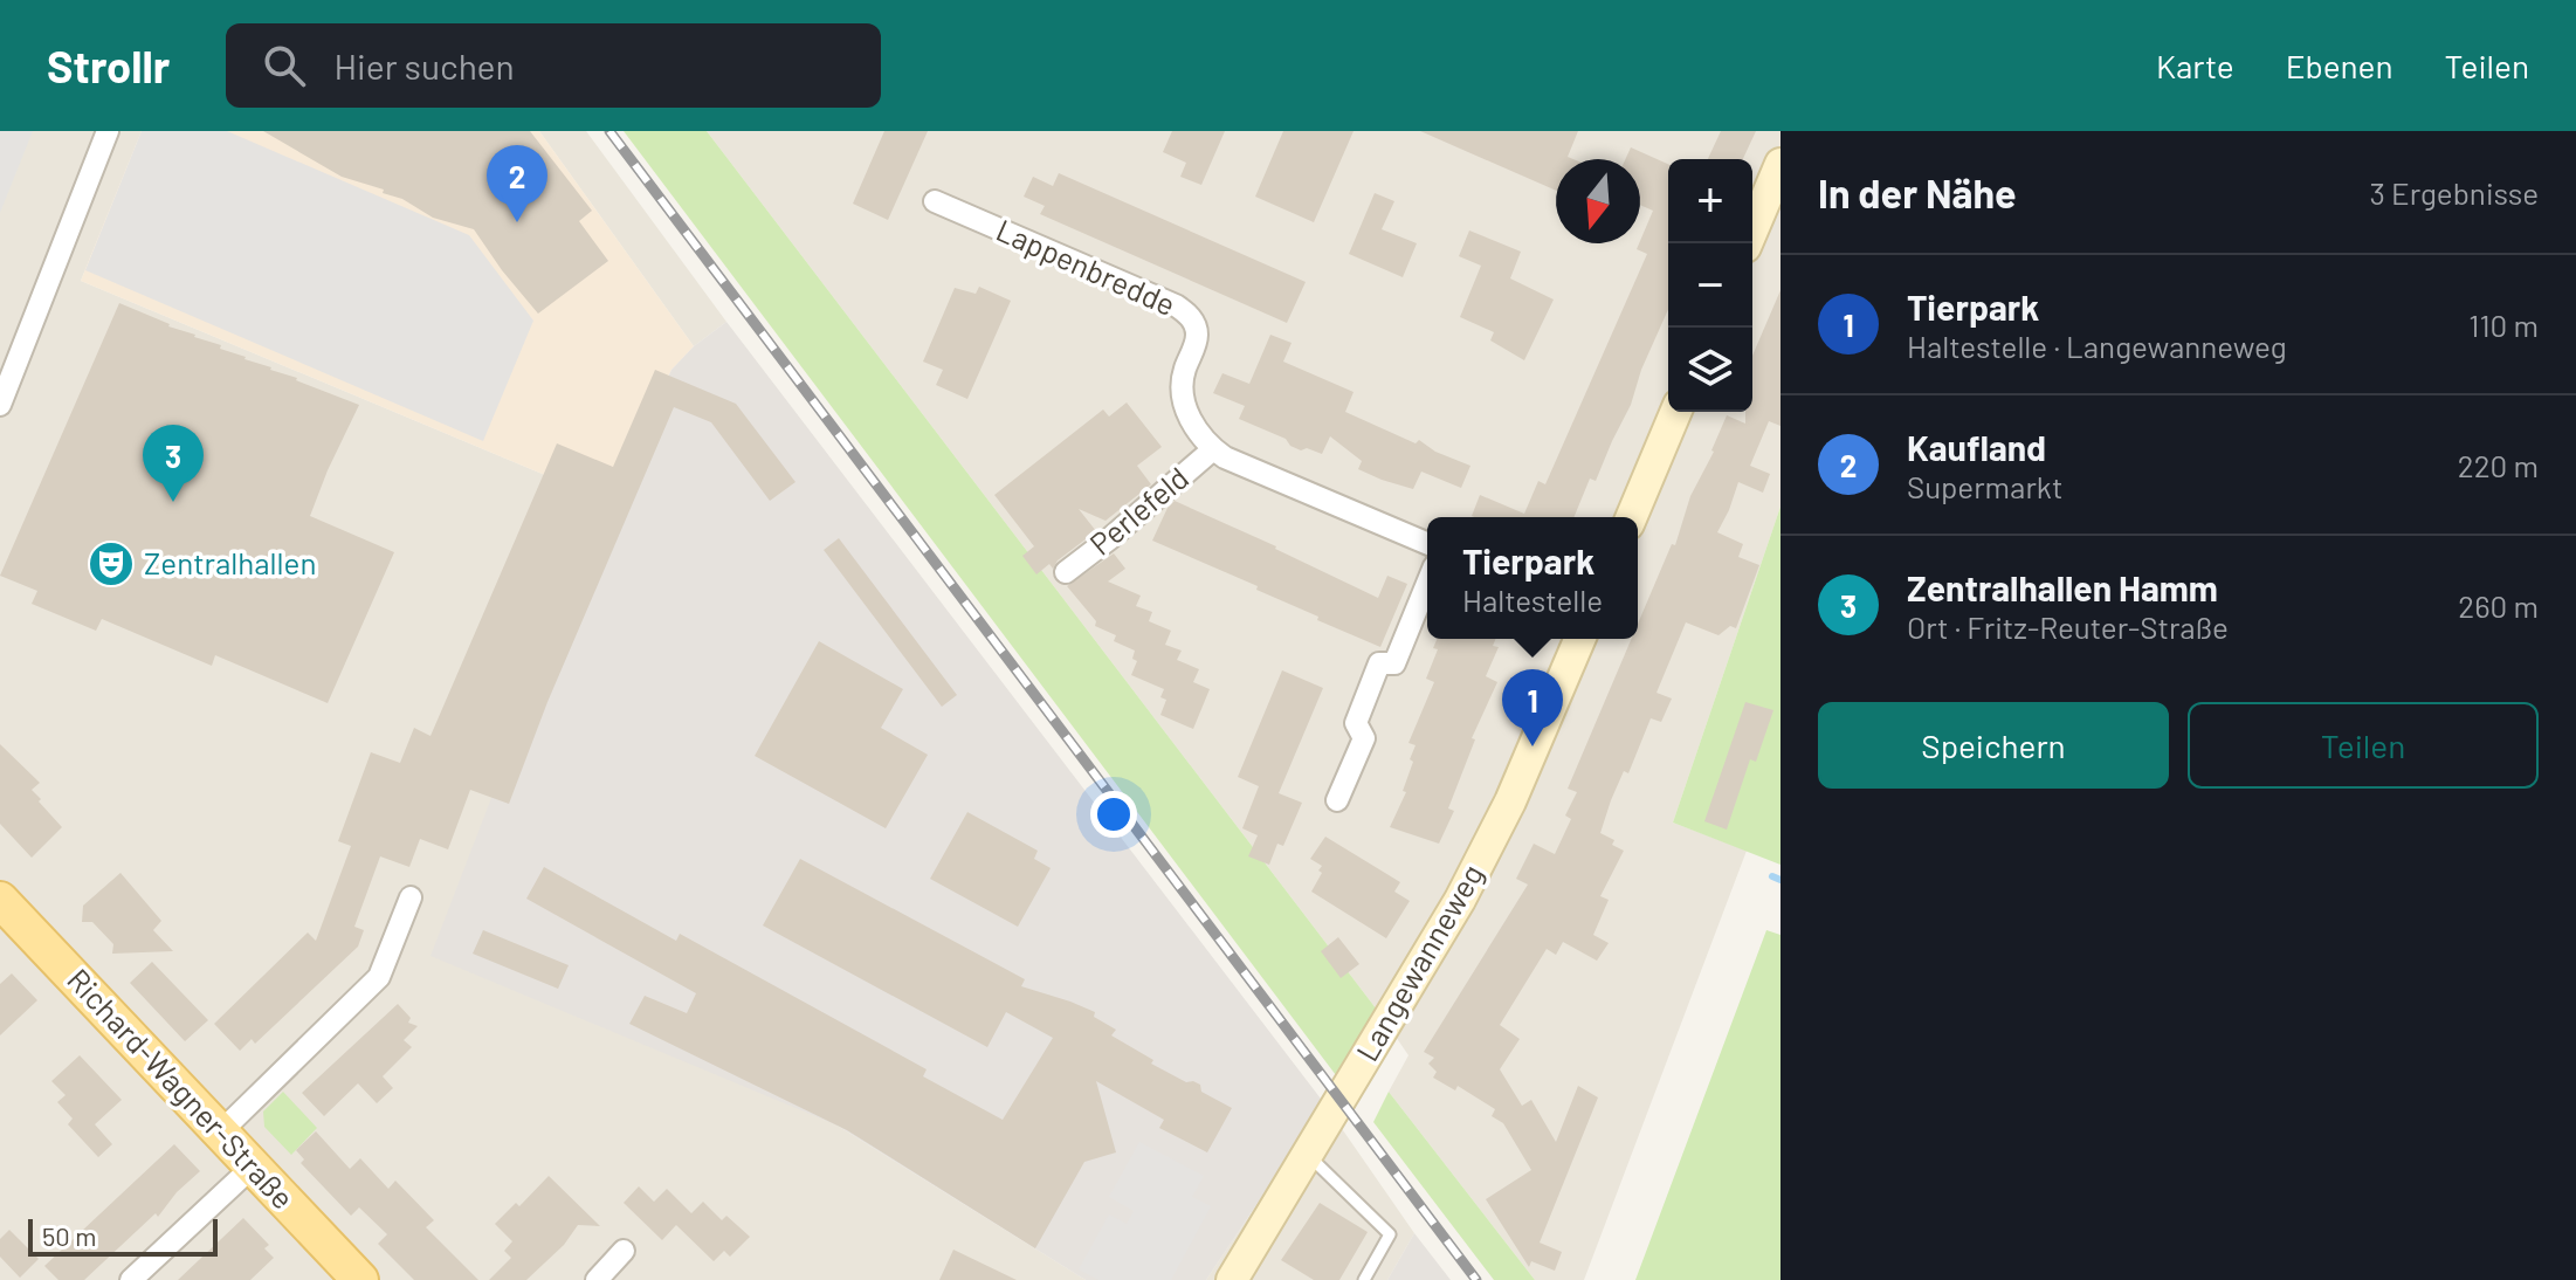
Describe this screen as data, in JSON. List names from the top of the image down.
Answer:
{
  "streets": {
    "main road": ["Richard-Wagner-Straße"],
    "street": ["Lappenbredde", "Perlefeld", "Langewanneweg"]
  },
  "crossings": [
    ["Lappenbredde", "Perlefeld"]
  ],
  "places": {
    "theatre": ["Zentralhallen"]
  },
  "scale_bar": "50 m",
  "north": "bottom",
  "page": {
    "header": "Strollr",
    "search": "Hier suchen",
    "nav": ["Karte", "Ebenen", "Teilen"],
    "heading": ["In der Nähe", "3 Ergebnisse"],
    "pins": ["2", "3", "1"],
    "map_buttons": ["+", "−"],
    "list": [
      {
        "mark": "1",
        "name": "Tierpark",
        "note": "Haltestelle · Langewanneweg",
        "value": "110 m"
      },
      {
        "mark": "2",
        "name": "Kaufland",
        "note": "Supermarkt",
        "value": "220 m"
      },
      {
        "mark": "3",
        "name": "Zentralhallen Hamm",
        "note": "Ort · Fritz-Reuter-Straße",
        "value": "260 m"
      }
    ],
    "popup": ["Tierpark", "Haltestelle"],
    "buttons": ["Speichern", "Teilen"],
    "scale": "50 m"
  }
}
